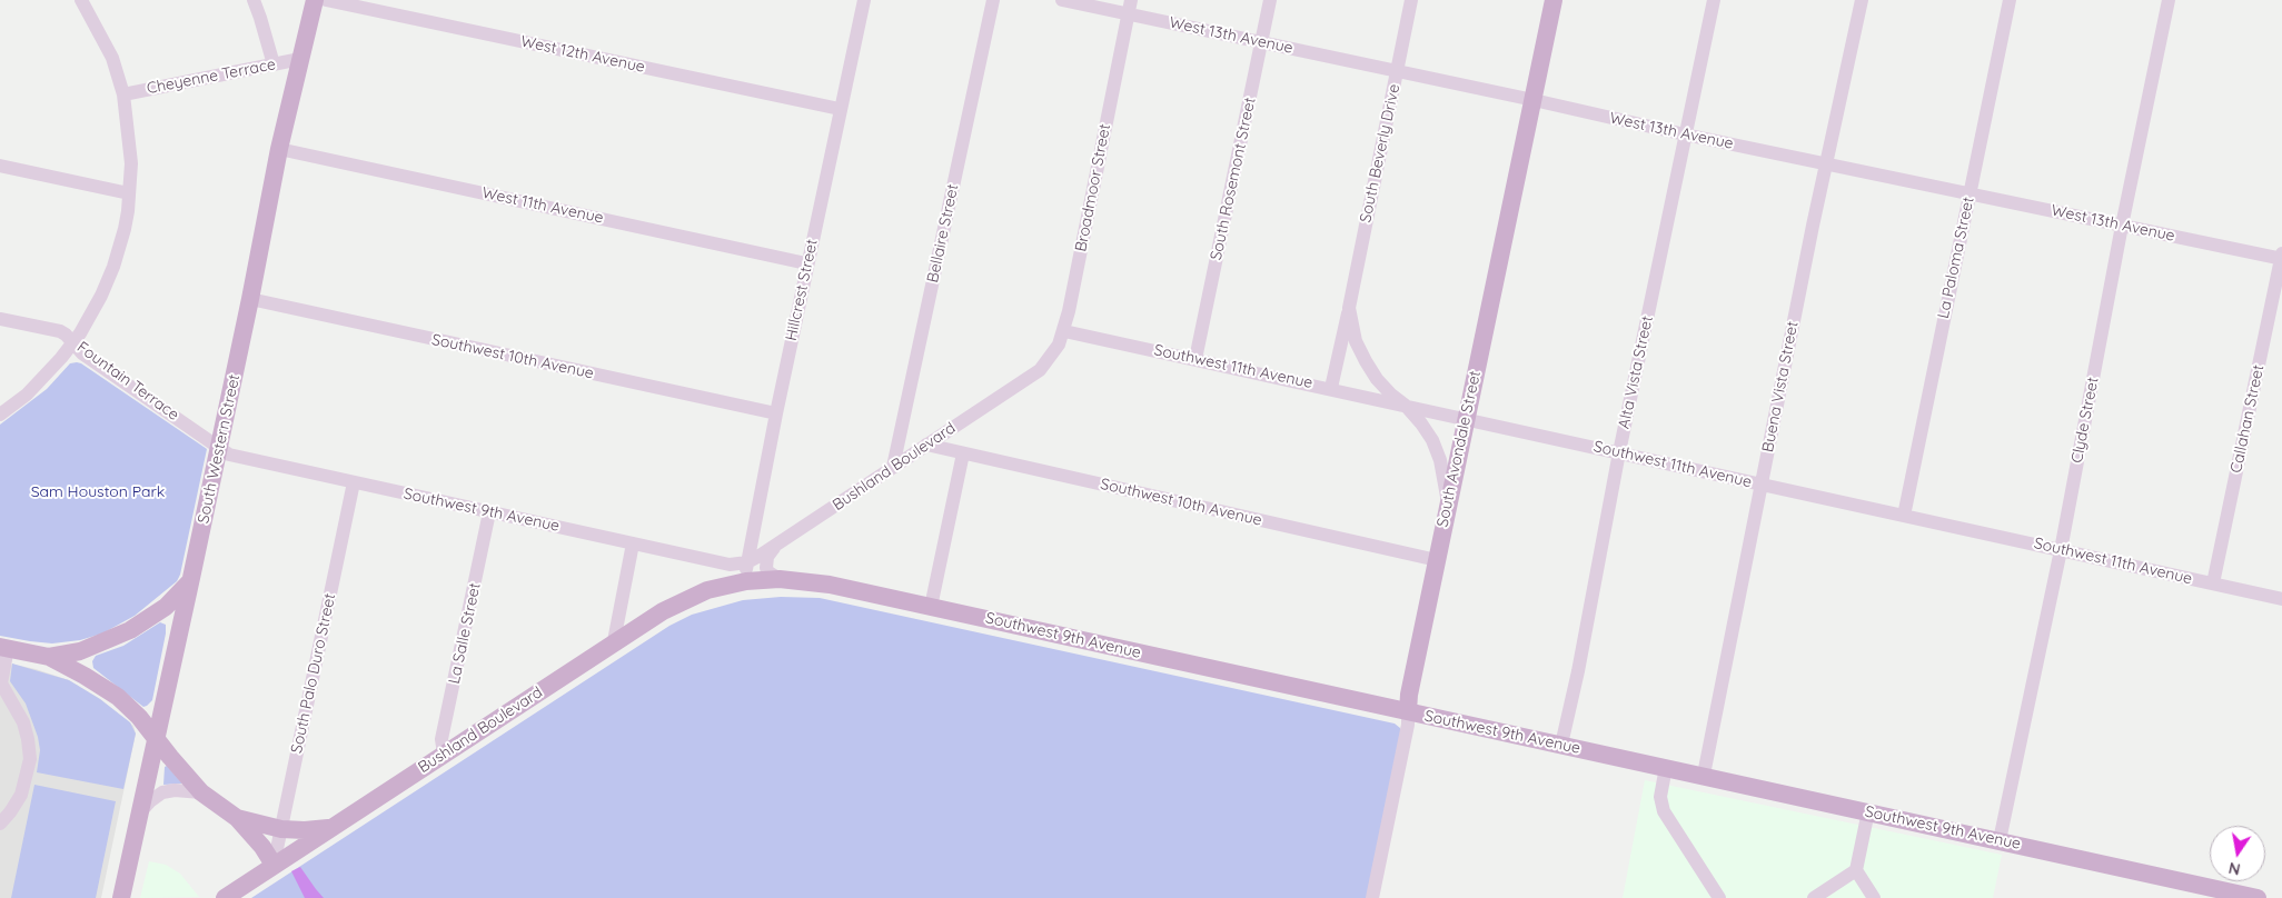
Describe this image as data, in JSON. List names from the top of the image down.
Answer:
{
  "streets": {
    "main road": [
      "South Western Street",
      "South Avondale Street",
      "Bushland Boulevard",
      "Southwest 9th Avenue"
    ],
    "street": [
      "West 13th Avenue",
      "West 12th Avenue",
      "Cheyenne Terrace",
      "South Beverly Drive",
      "South Rosemont Street",
      "Broadmoor Street",
      "West 11th Avenue",
      "Bellaire Street",
      "La Paloma Street",
      "Hillcrest Street",
      "Southwest 10th Avenue",
      "Southwest 11th Avenue",
      "Alta Vista Street",
      "Fountain Terrace",
      "Buena Vista Street",
      "Callahan Street",
      "Clyde Street",
      "La Salle Street",
      "South Palo Duro Street"
    ]
  },
  "crossings": [
    ["West 13th Avenue", "South Beverly Drive"],
    ["West 13th Avenue", "South Rosemont Street"],
    ["West 13th Avenue", "Broadmoor Street"],
    ["West 13th Avenue", "La Paloma Street"],
    ["West 13th Avenue", "Alta Vista Street"],
    ["West 13th Avenue", "Buena Vista Street"],
    ["West 13th Avenue", "Callahan Street"],
    ["West 13th Avenue", "Clyde Street"],
    ["West 13th Avenue", "South Avondale Street"],
    ["West 12th Avenue", "Hillcrest Street"],
    ["Cheyenne Terrace", "South Western Street"],
    ["South Beverly Drive", "Southwest 11th Avenue"],
    ["South Beverly Drive", "South Avondale Street"],
    ["South Rosemont Street", "Southwest 11th Avenue"],
    ["Broadmoor Street", "Southwest 11th Avenue"],
    ["Broadmoor Street", "Bushland Boulevard"],
    ["West 11th Avenue", "Hillcrest Street"],
    ["West 11th Avenue", "South Western Street"],
    ["Bellaire Street", "Bushland Boulevard"],
    ["La Paloma Street", "Southwest 11th Avenue"],
    ["Hillcrest Street", "Southwest 10th Avenue"],
    ["Hillcrest Street", "Bushland Boulevard"],
    ["Hillcrest Street", "Southwest 9th Avenue"],
    ["Southwest 10th Avenue", "South Western Street"],
    ["Southwest 10th Avenue", "South Avondale Street"],
    ["Southwest 10th Avenue", "Bushland Boulevard"],
    ["Southwest 11th Avenue", "Alta Vista Street"],
    ["Southwest 11th Avenue", "Buena Vista Street"],
    ["Southwest 11th Avenue", "Callahan Street"],
    ["Southwest 11th Avenue", "Clyde Street"],
    ["Southwest 11th Avenue", "South Avondale Street"],
    ["Alta Vista Street", "Southwest 9th Avenue"],
    ["Fountain Terrace", "South Western Street"],
    ["Fountain Terrace", "Southwest 9th Avenue"],
    ["Buena Vista Street", "Southwest 9th Avenue"],
    ["Clyde Street", "Southwest 9th Avenue"],
    ["South Western Street", "Southwest 9th Avenue"],
    ["South Avondale Street", "Southwest 9th Avenue"],
    ["Bushland Boulevard", "Southwest 9th Avenue"],
    ["Bushland Boulevard", "La Salle Street"],
    ["Bushland Boulevard", "South Palo Duro Street"],
    ["Southwest 9th Avenue", "La Salle Street"],
    ["Southwest 9th Avenue", "South Palo Duro Street"]
  ],
  "parks": ["Sam Houston Park"],
  "north": "bottom"
}
